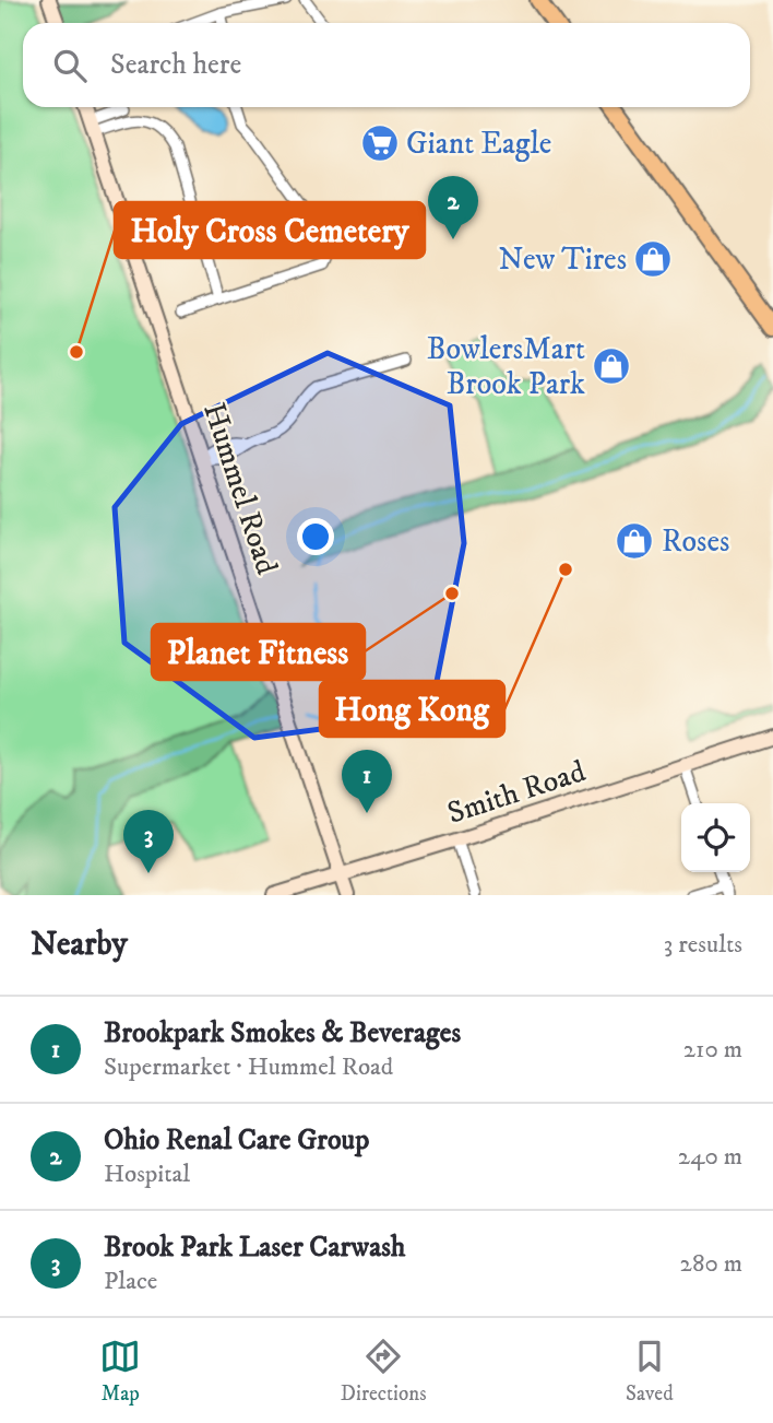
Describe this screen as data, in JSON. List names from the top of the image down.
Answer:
{
  "streets": {
    "street": ["Hummel Road", "Smith Road"]
  },
  "crossings": [
    ["Hummel Road", "Smith Road"]
  ],
  "places": {
    "supermarket": ["Giant Eagle"],
    "shop": ["New Tires", "BowlersMart Brook Park", "Roses"],
    "other": ["Holy Cross Cemetery", "Hong Kong", "Planet Fitness"]
  },
  "page": {
    "search": "Search here",
    "pins": ["2", "1", "3"],
    "heading": ["Nearby", "3 results"],
    "list": [
      {
        "mark": "1",
        "name": "Brookpark Smokes & Beverages",
        "note": "Supermarket · Hummel Road",
        "value": "210 m"
      },
      {
        "mark": "2",
        "name": "Ohio Renal Care Group",
        "note": "Hospital",
        "value": "240 m"
      },
      {
        "mark": "3",
        "name": "Brook Park Laser Carwash",
        "note": "Place",
        "value": "280 m"
      }
    ],
    "nav": ["Map", "Directions", "Saved"]
  }
}
